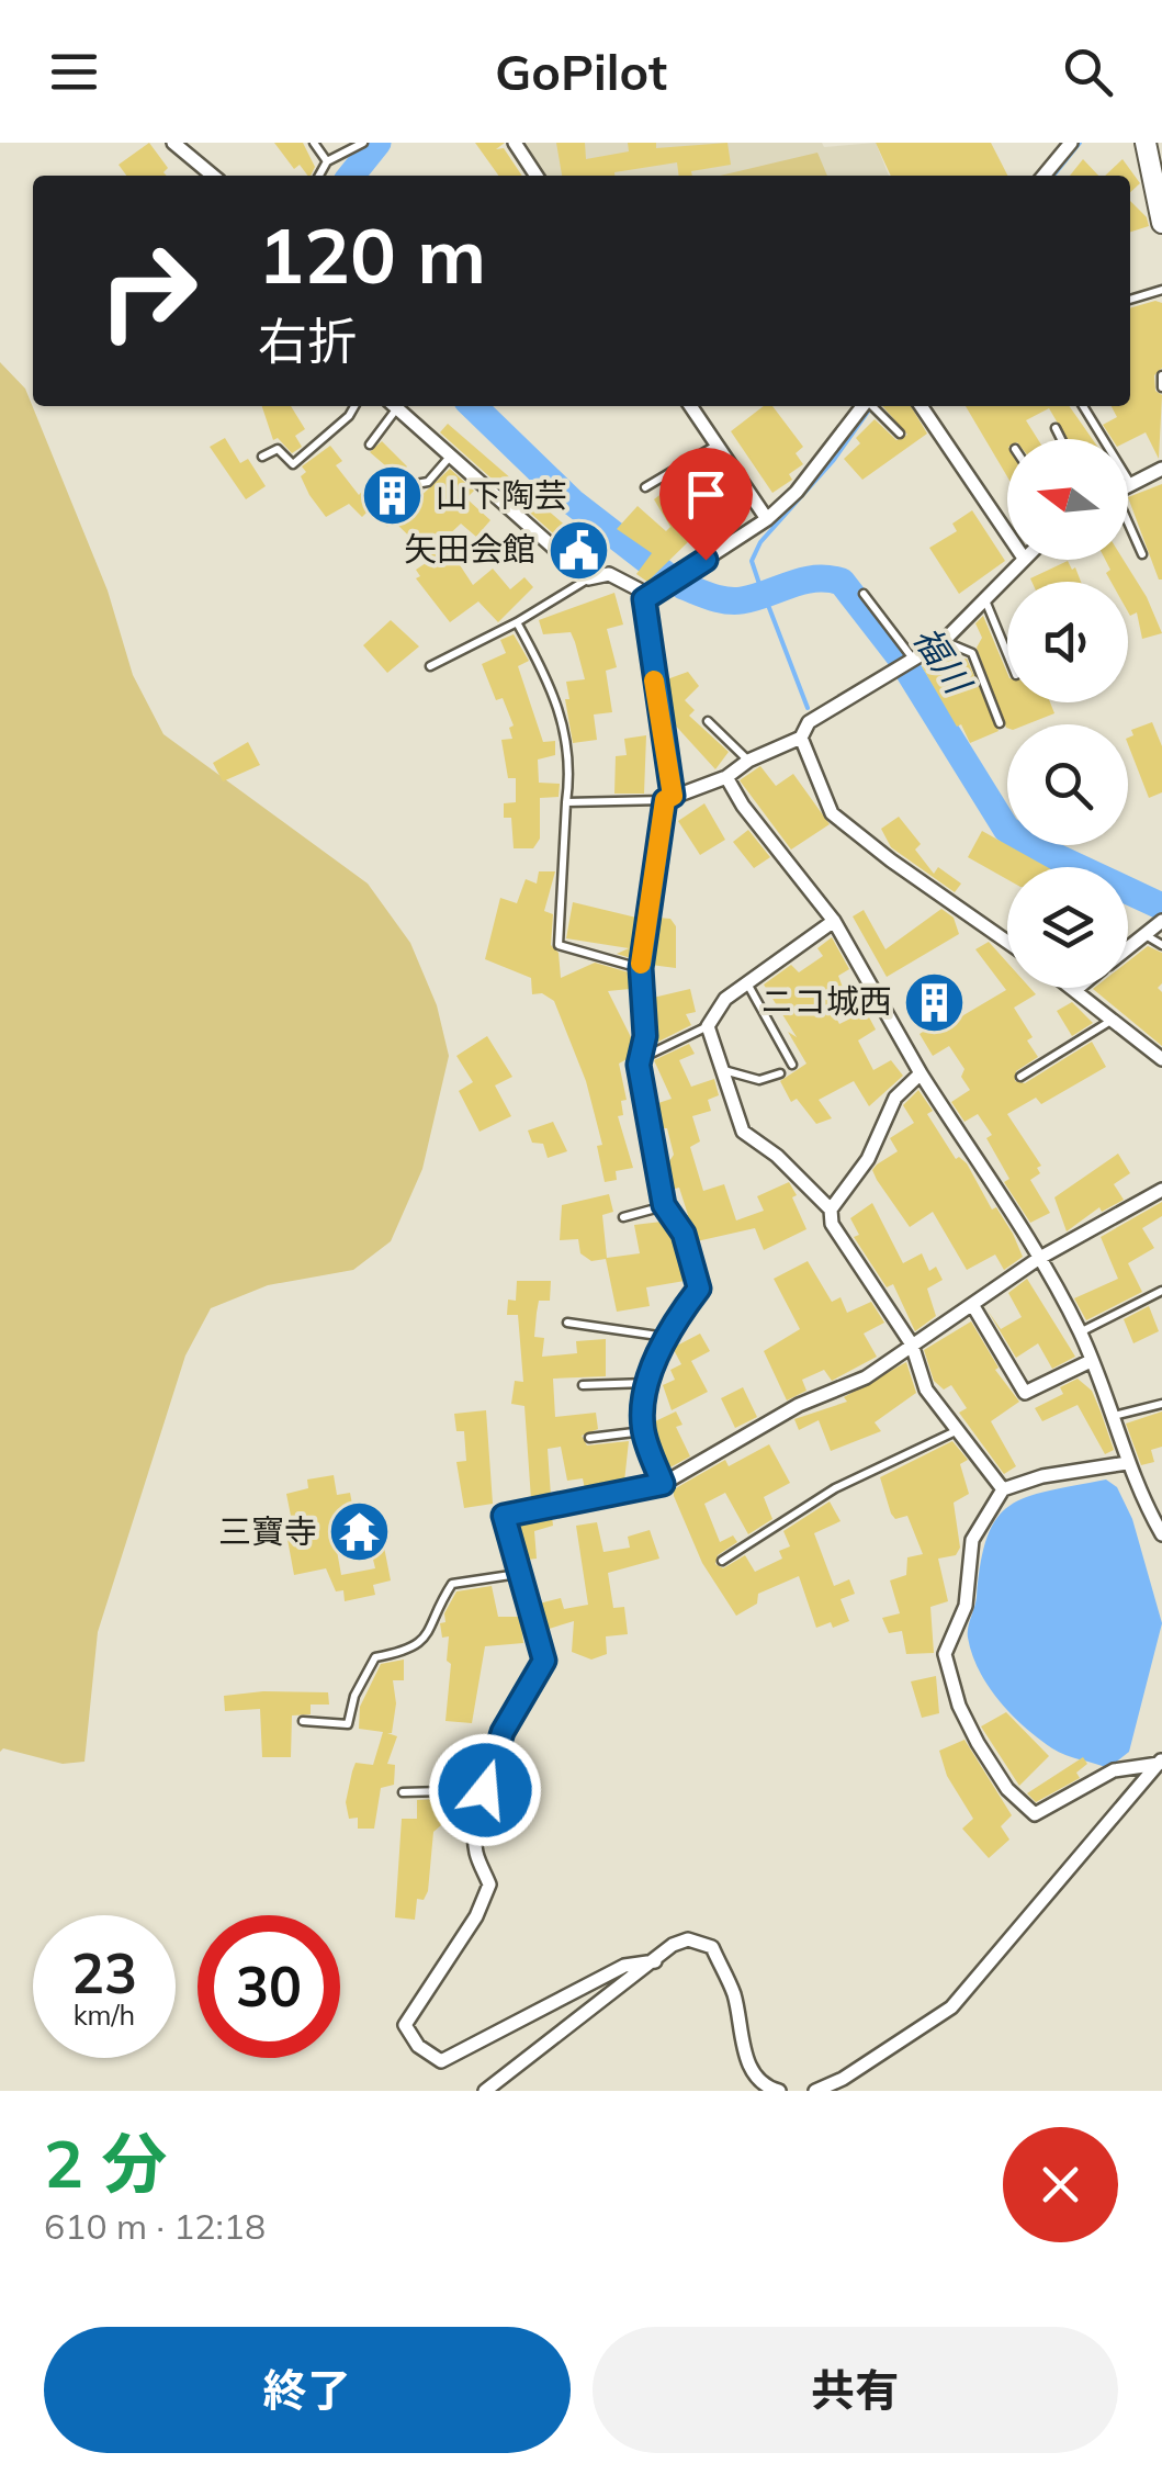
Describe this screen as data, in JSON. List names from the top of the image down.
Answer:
{
  "water": ["福川"],
  "places": {
    "building": ["山下陶芸", "ニコ城西"],
    "public building": ["矢田会館"],
    "temple": ["三寶寺"]
  },
  "north": "left",
  "page": {
    "header": "GoPilot",
    "turn": ["120 m", "右折"],
    "speed": "23 km/h",
    "limit": "30",
    "heading": ["2 分", "610 m · 12:18"],
    "buttons": ["終了", "共有"]
  }
}
